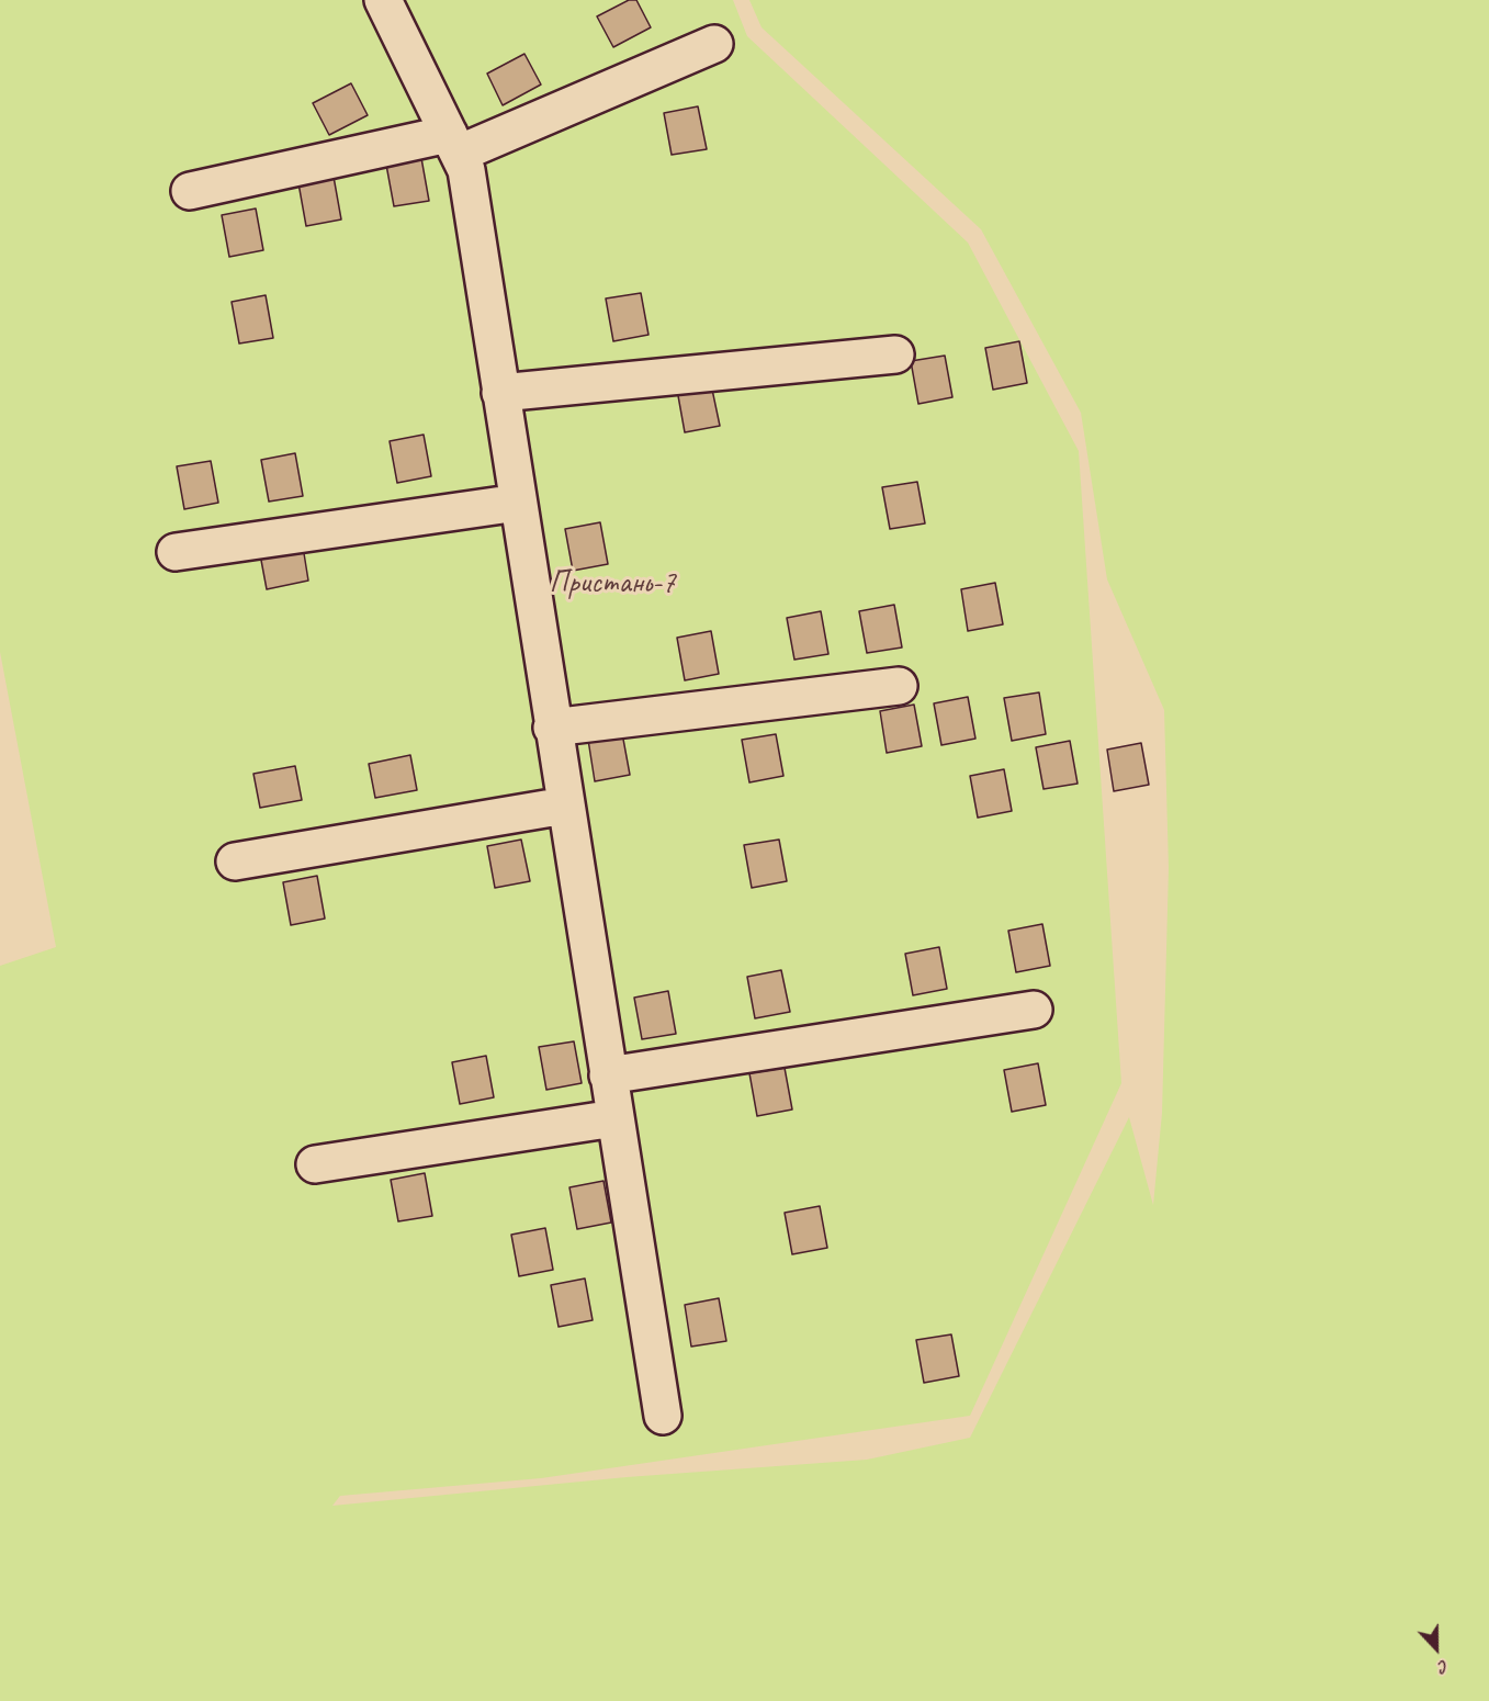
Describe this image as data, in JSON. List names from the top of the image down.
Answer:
{
  "parks": ["Пристань-7"],
  "north": "bottom"
}
